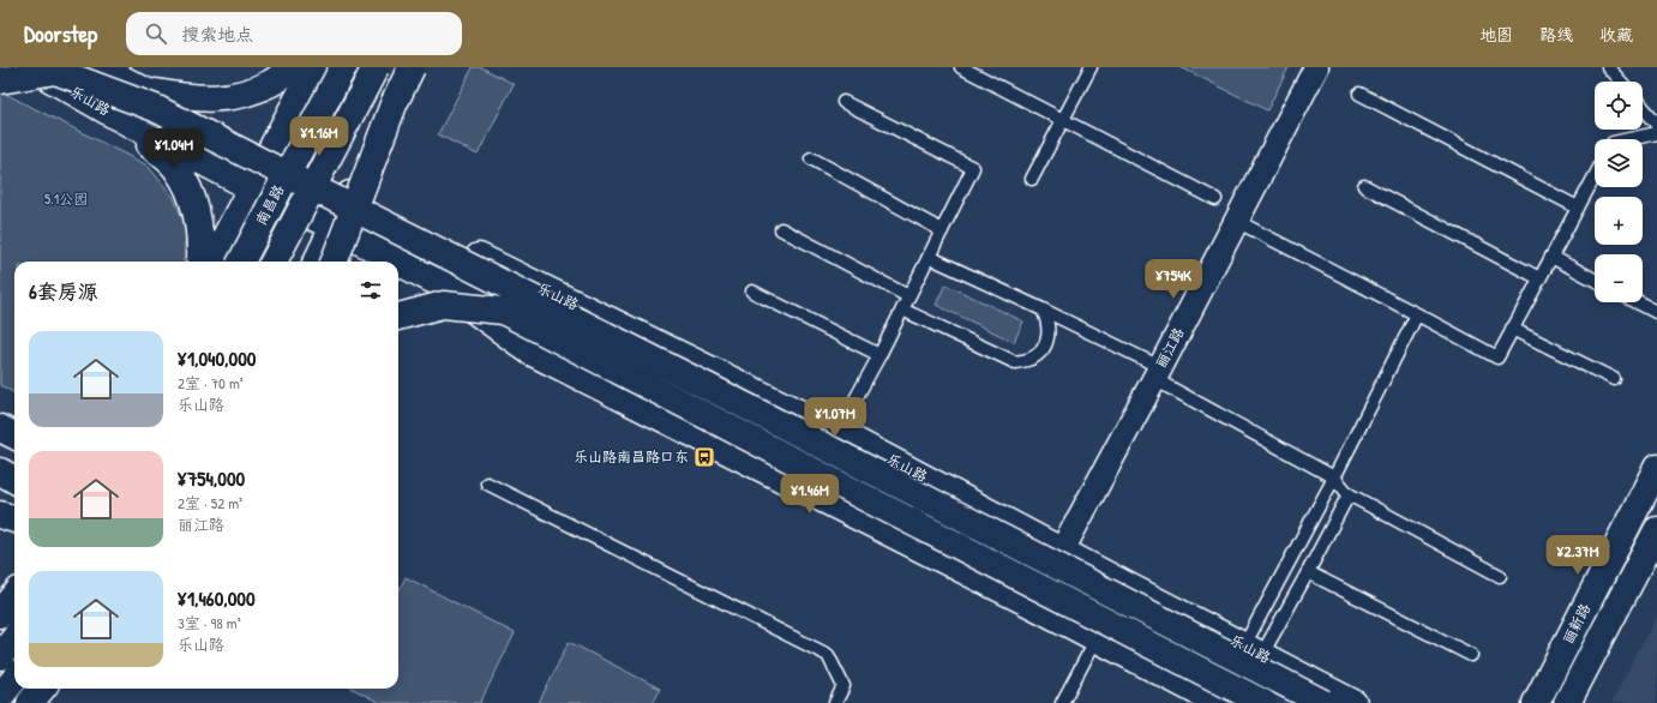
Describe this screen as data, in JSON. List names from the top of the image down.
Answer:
{
  "streets": {
    "main road": ["乐山路", "南昌路", "丽新路"],
    "street": ["丽江路"]
  },
  "crossings": [
    ["乐山路", "南昌路"],
    ["乐山路", "丽江路"]
  ],
  "parks": ["5.1公园"],
  "places": {
    "bus stop": ["乐山路南昌路口东"]
  },
  "page": {
    "header": "Doorstep",
    "search": "搜索地点",
    "nav": ["地图", "路线", "收藏"],
    "map_buttons": ["+", "−"],
    "price": [
      "¥1.16M",
      "¥1.04M",
      "¥754K",
      "¥1.07M",
      "¥1.46M",
      "¥2.37M"
    ],
    "heading": "6套房源",
    "list": [
      {
        "name": "¥1,040,000",
        "note": "2室 · 70 m² · 乐山路"
      },
      {
        "name": "¥754,000",
        "note": "2室 · 52 m² · 丽江路"
      },
      {
        "name": "¥1,460,000",
        "note": "3室 · 98 m² · 乐山路"
      }
    ]
  }
}
